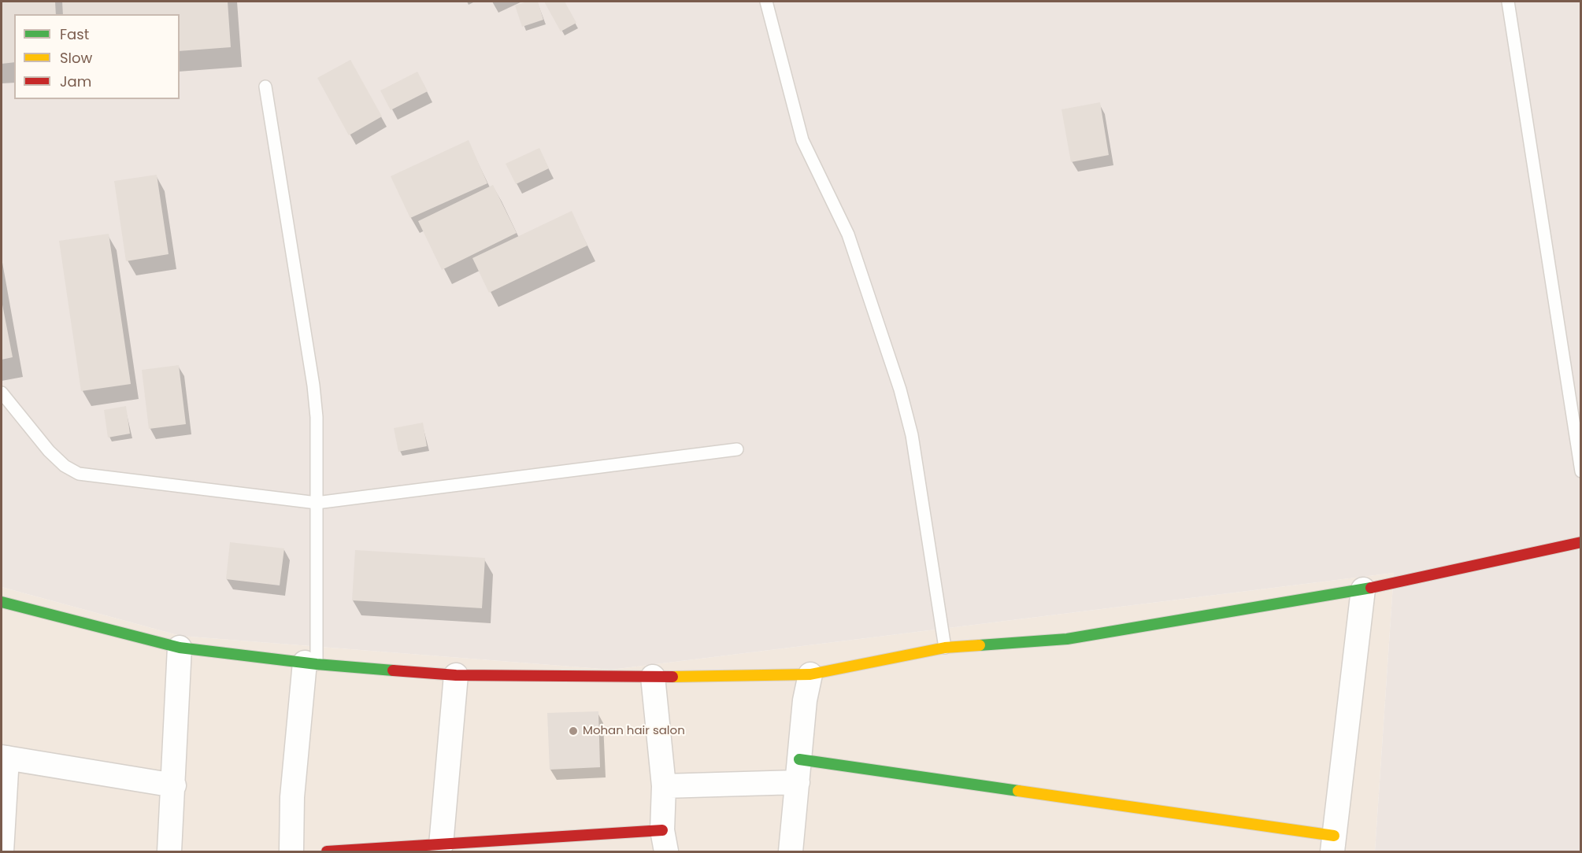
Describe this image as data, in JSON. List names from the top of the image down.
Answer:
{
  "places": ["Mohan hair salon"],
  "legend": ["Fast", "Slow", "Jam"]
}
